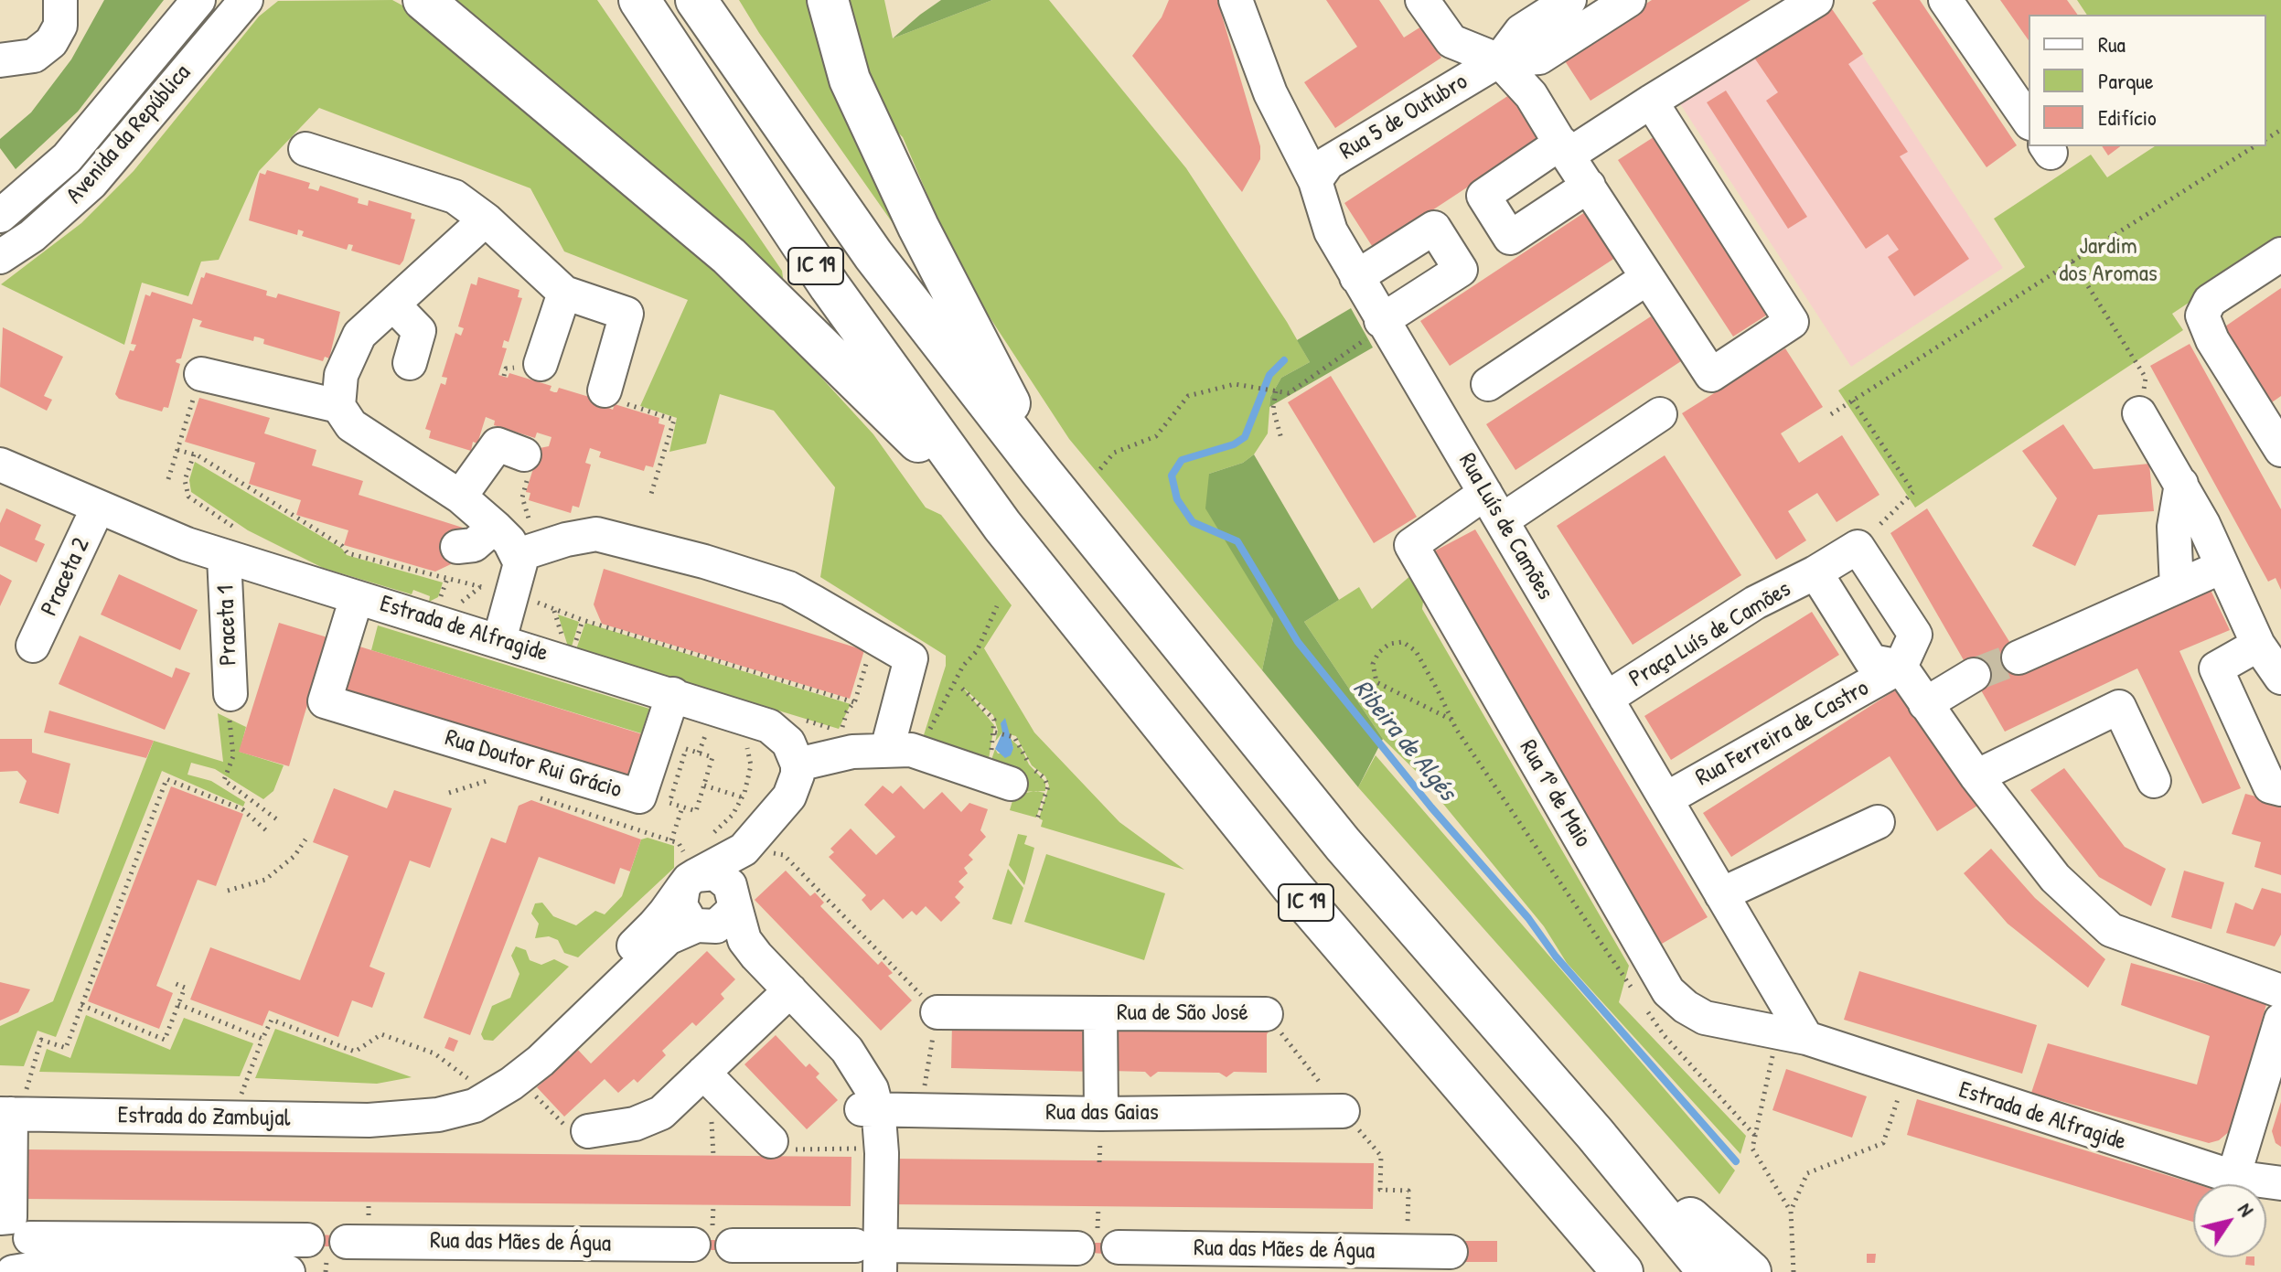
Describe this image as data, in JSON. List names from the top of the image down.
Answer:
{
  "streets": {
    "highway": ["IC 19"],
    "street": [
      "Rua 5 de Outubro",
      "Avenida da República",
      "Rua Luís de Camões",
      "Praceta 2",
      "Praceta 1",
      "Estrada de Alfragide",
      "Praça Luís de Camões",
      "Rua Ferreira de Castro",
      "Rua Doutor Rui Grácio",
      "Rua 1º de Maio",
      "Rua de São José",
      "Rua das Gaias",
      "Estrada do Zambujal",
      "Rua das Mães de Água"
    ]
  },
  "crossings": [
    ["Rua 5 de Outubro", "Rua Luís de Camões"],
    ["Rua Luís de Camões", "Estrada de Alfragide"],
    ["Rua Luís de Camões", "Praça Luís de Camões"],
    ["Rua Luís de Camões", "Rua Ferreira de Castro"],
    ["Rua Luís de Camões", "Rua 1º de Maio"],
    ["Praceta 2", "Estrada de Alfragide"],
    ["Praceta 1", "Estrada de Alfragide"],
    ["Estrada de Alfragide", "Rua Doutor Rui Grácio"],
    ["Estrada de Alfragide", "Rua 1º de Maio"],
    ["Estrada de Alfragide", "Estrada do Zambujal"],
    ["Rua de São José", "Rua das Gaias"]
  ],
  "water": ["Ribeira de Algés"],
  "parks": ["Jardim dos Aromas"],
  "legend": ["Rua", "Parque", "Edifício"],
  "north": "top right"
}
